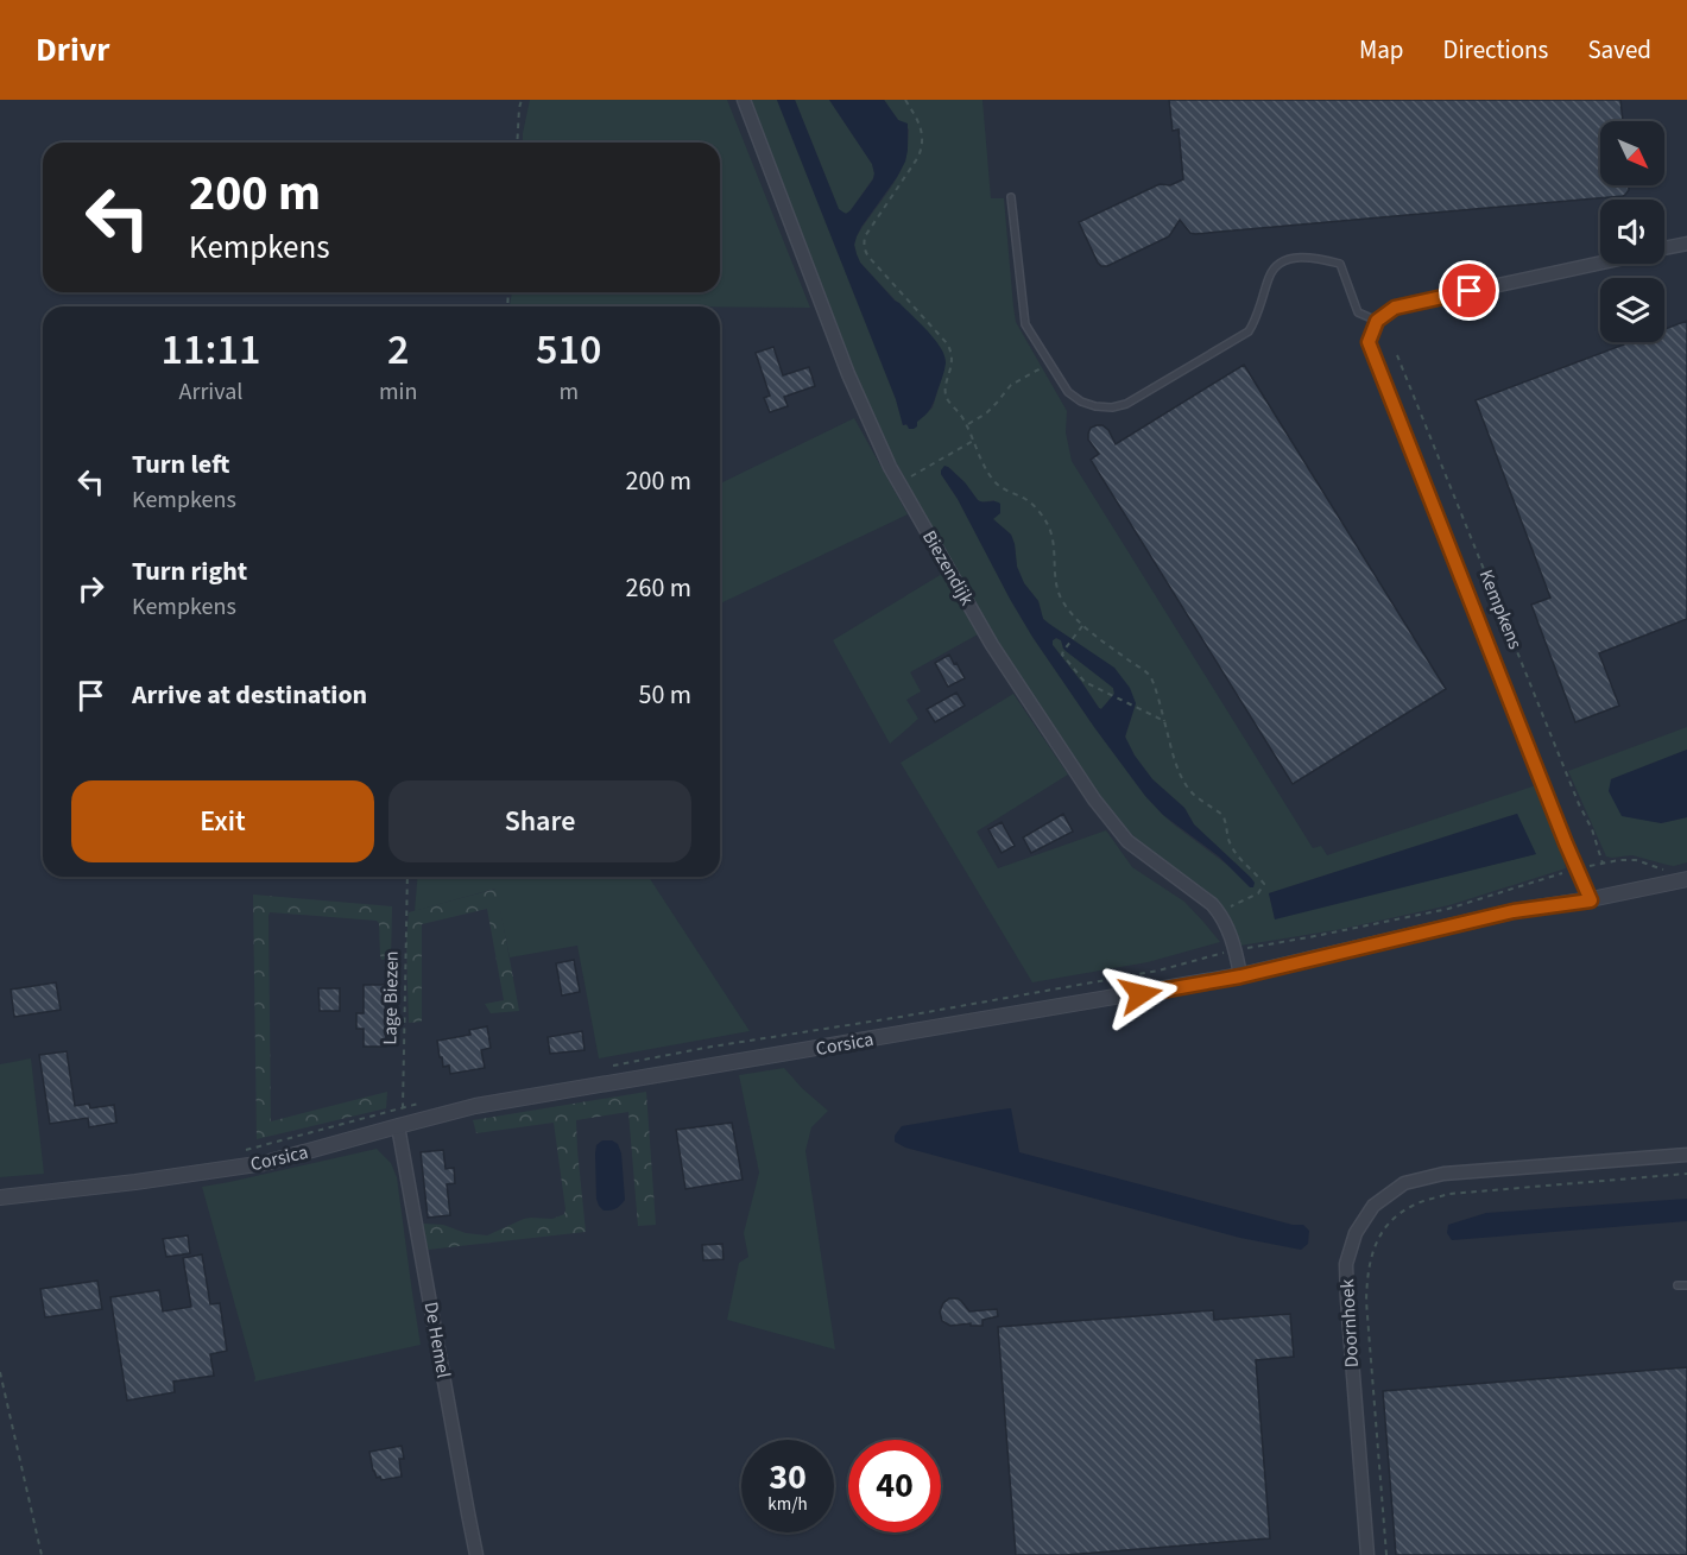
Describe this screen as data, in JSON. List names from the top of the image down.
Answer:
{
  "streets": {
    "street": [
      "Biezendijk",
      "Kempkens",
      "Corsica",
      "Doornhoek",
      "De Hemel"
    ],
    "path": ["Lage Biezen"]
  },
  "crossings": [
    ["Biezendijk", "Corsica"],
    ["Kempkens", "Corsica"],
    ["Lage Biezen", "Corsica"],
    ["Lage Biezen", "De Hemel"],
    ["Corsica", "De Hemel"]
  ],
  "north": "bottom right",
  "page": {
    "header": "Drivr",
    "nav": ["Map", "Directions", "Saved"],
    "turn": ["200 m", "Kempkens"],
    "eta": [
      "11:11",
      "Arrival",
      "2",
      "min",
      "510",
      "m"
    ],
    "list": [
      {
        "name": "Turn left",
        "note": "Kempkens",
        "value": "200 m"
      },
      {
        "name": "Turn right",
        "note": "Kempkens",
        "value": "260 m"
      },
      {
        "name": "Arrive at destination",
        "value": "50 m"
      }
    ],
    "buttons": ["Exit", "Share"],
    "speed": "30 km/h",
    "limit": "40"
  }
}
